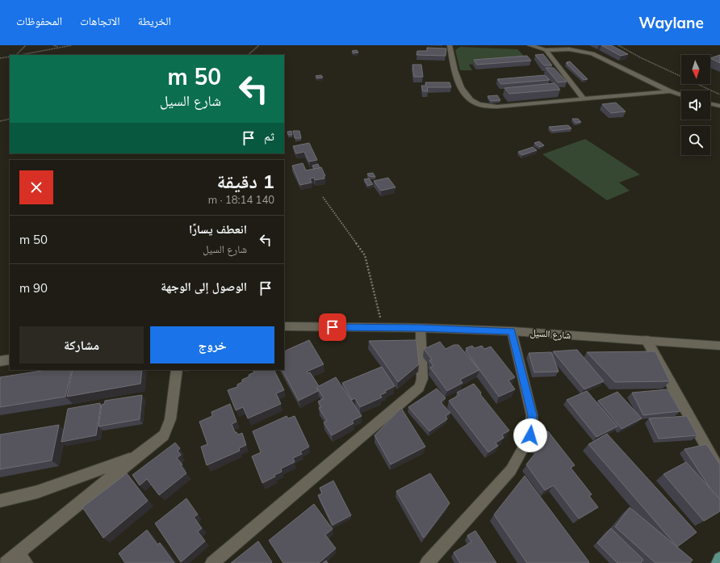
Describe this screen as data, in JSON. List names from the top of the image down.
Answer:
{
  "streets": {
    "street": ["شارع السيل"]
  },
  "north": "bottom",
  "page": {
    "header": "Waylane",
    "nav": ["الخريطة", "الاتجاهات", "المحفوظات"],
    "turn": ["50 m", "شارع السيل"],
    "then": "ثم",
    "heading": ["1 دقيقة", "140 m · 18:14"],
    "list": [
      {
        "name": "انعطف يسارًا",
        "note": "شارع السيل",
        "value": "50 m"
      },
      {
        "name": "الوصول إلى الوجهة",
        "value": "90 m"
      }
    ],
    "buttons": ["خروج", "مشاركة"]
  }
}
